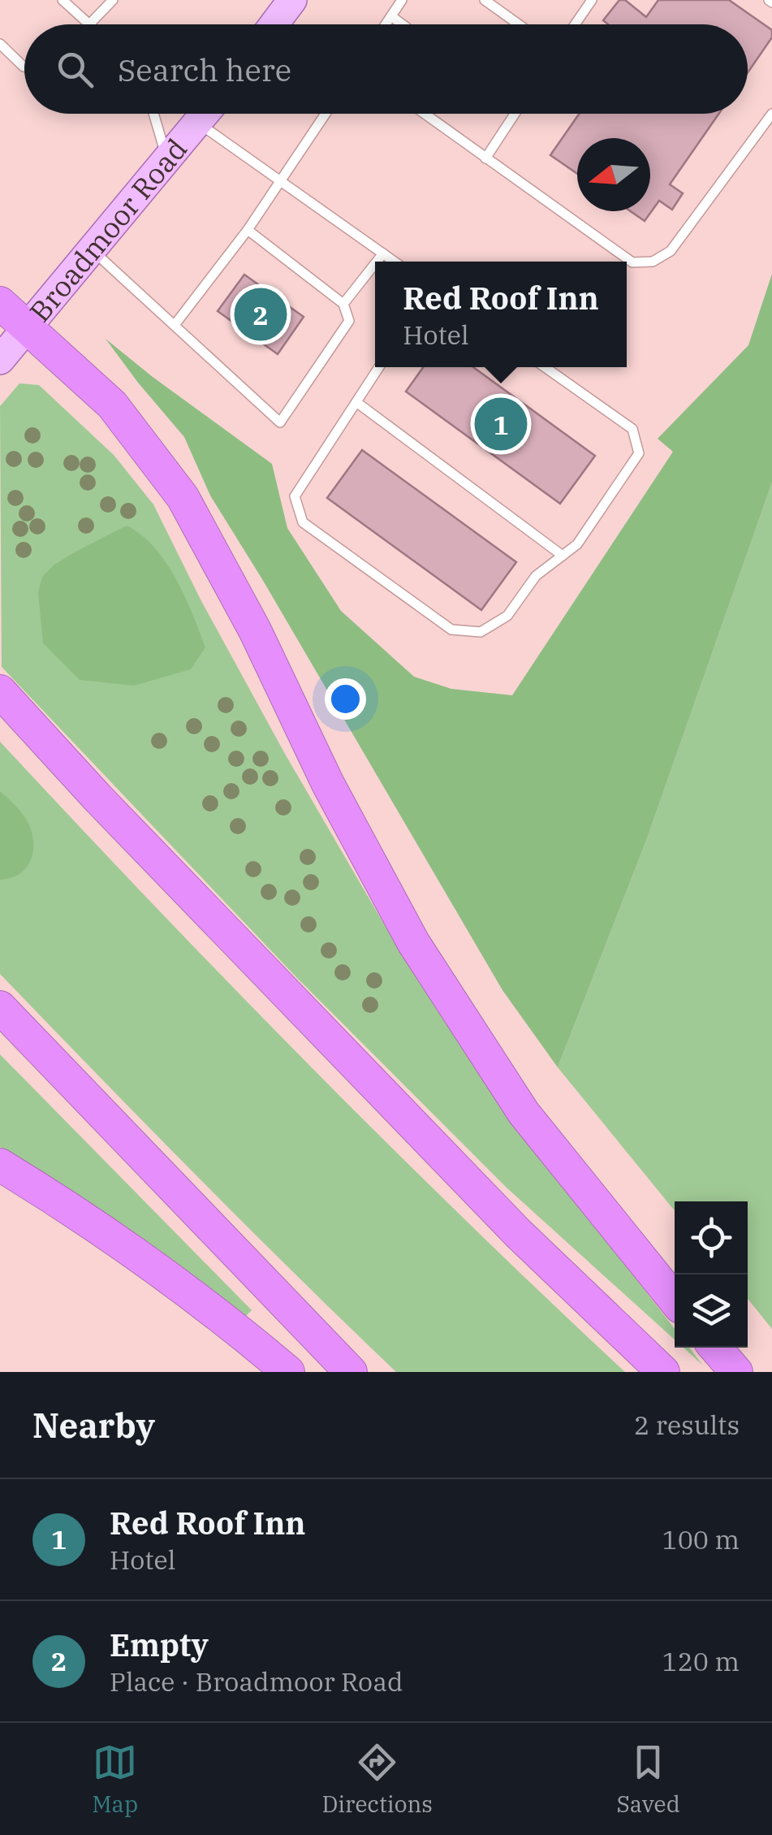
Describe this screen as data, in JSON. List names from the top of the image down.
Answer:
{
  "streets": {
    "main road": ["Broadmoor Road"]
  },
  "north": "left",
  "page": {
    "search": "Search here",
    "popup": ["Red Roof Inn", "Hotel"],
    "pins": ["2", "1"],
    "heading": ["Nearby", "2 results"],
    "list": [
      {
        "mark": "1",
        "name": "Red Roof Inn",
        "note": "Hotel",
        "value": "100 m"
      },
      {
        "mark": "2",
        "name": "Empty",
        "note": "Place · Broadmoor Road",
        "value": "120 m"
      }
    ],
    "nav": ["Map", "Directions", "Saved"]
  }
}
